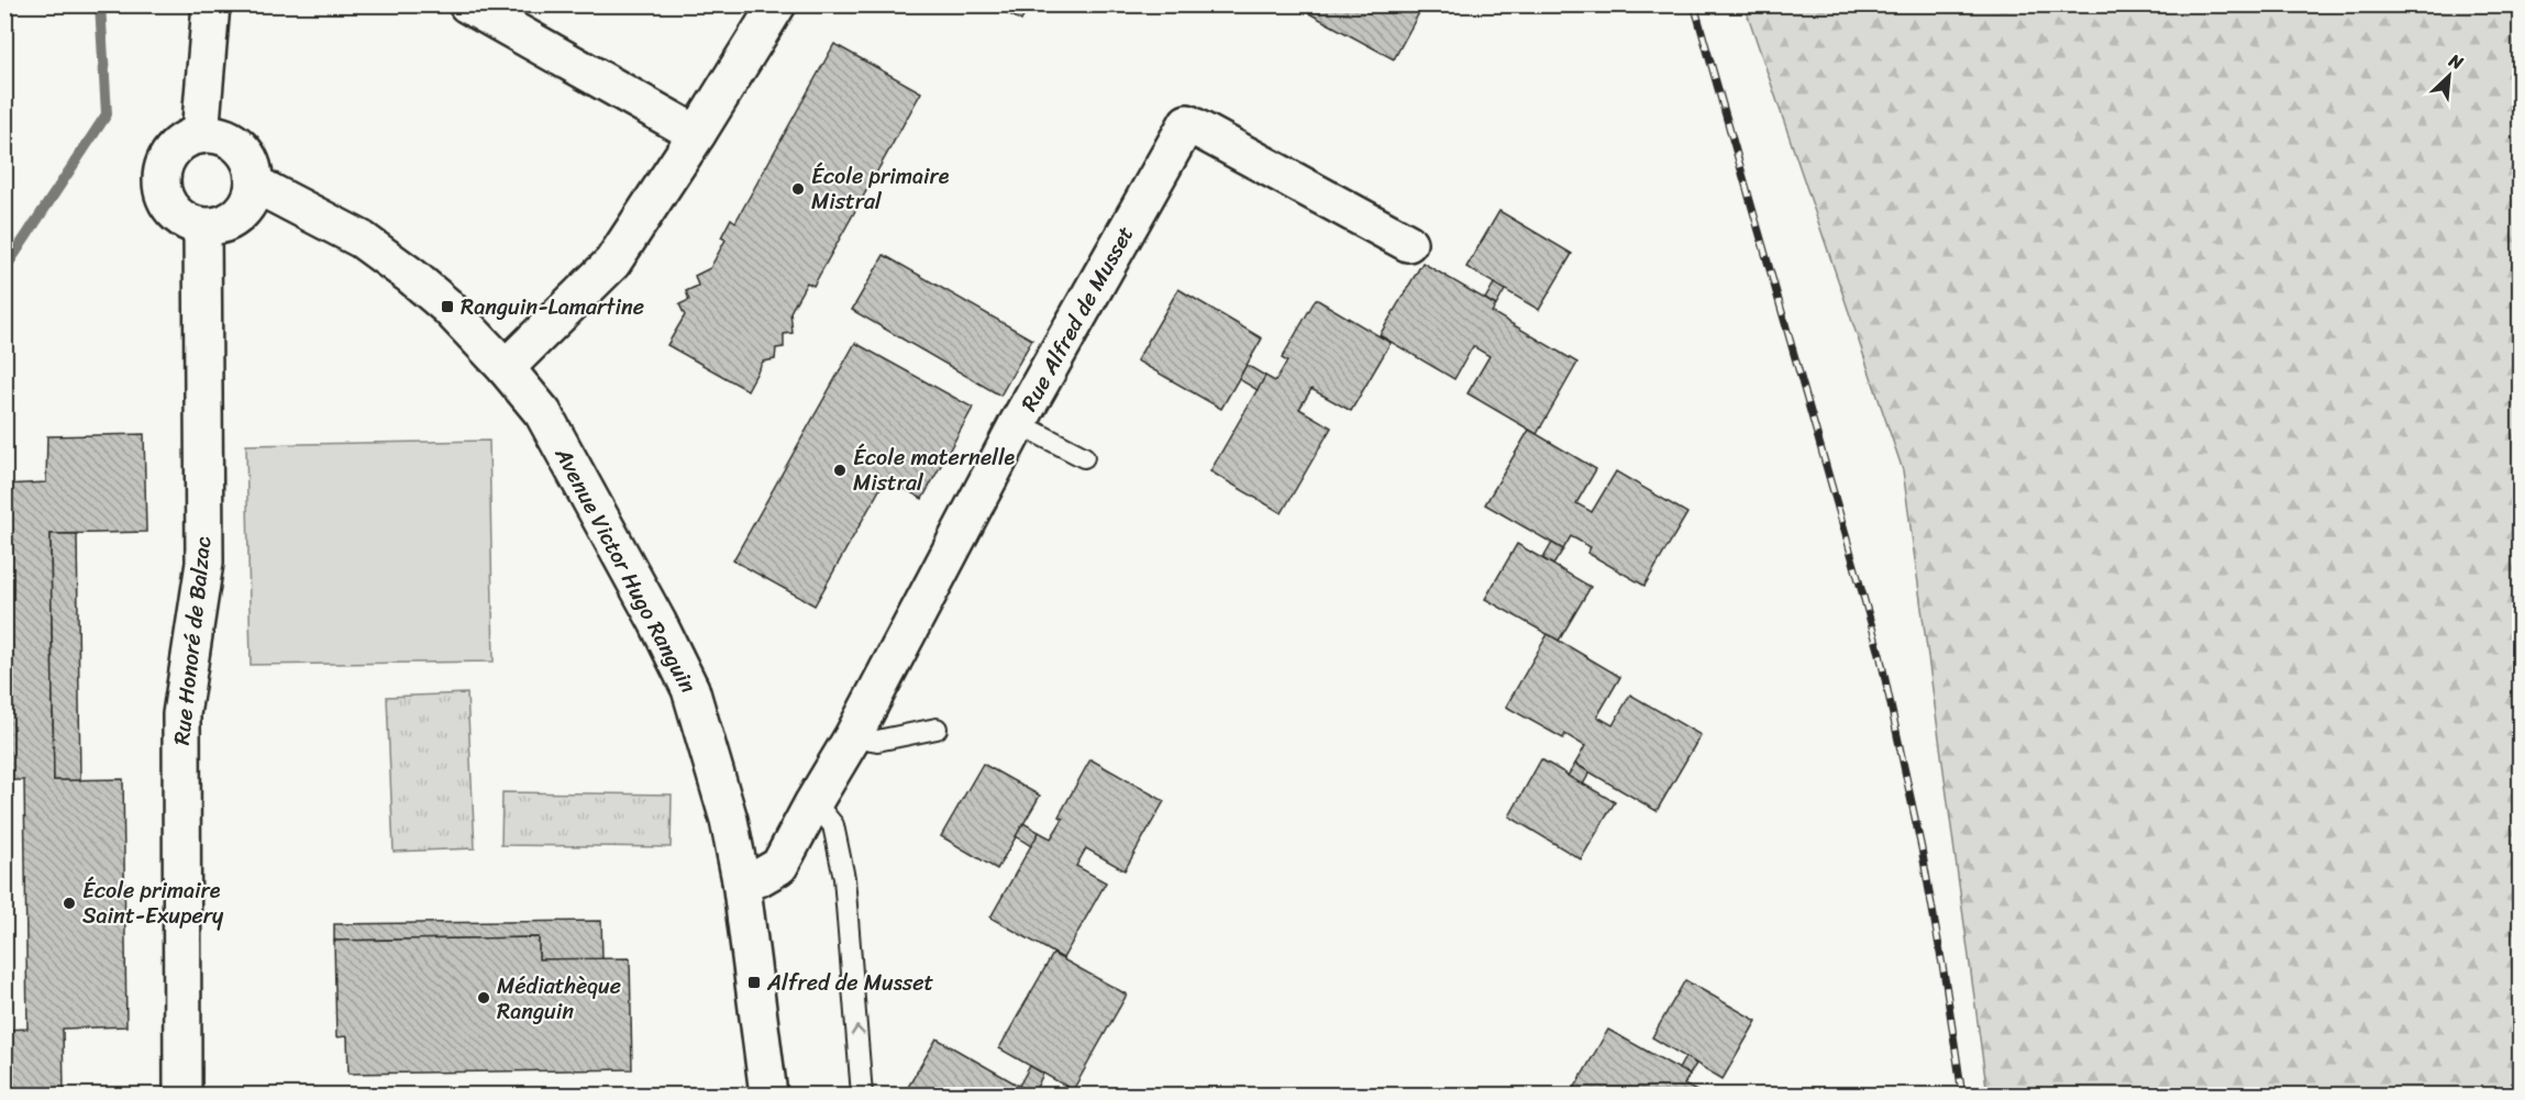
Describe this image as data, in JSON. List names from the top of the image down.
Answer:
{
  "streets": {
    "street": ["Rue Alfred de Musset", "Avenue Victor Hugo Ranguin", "Rue Honoré de Balzac"]
  },
  "crossings": [
    ["Rue Alfred de Musset", "Avenue Victor Hugo Ranguin"],
    ["Avenue Victor Hugo Ranguin", "Rue Honoré de Balzac"]
  ],
  "places": {
    "other": [
      "École primaire Mistral",
      "École maternelle Mistral",
      "École primaire Saint-Exupery",
      "Médiathèque Ranguin"
    ],
    "transit": ["Ranguin-Lamartine", "Alfred de Musset"]
  },
  "north": "top right"
}
